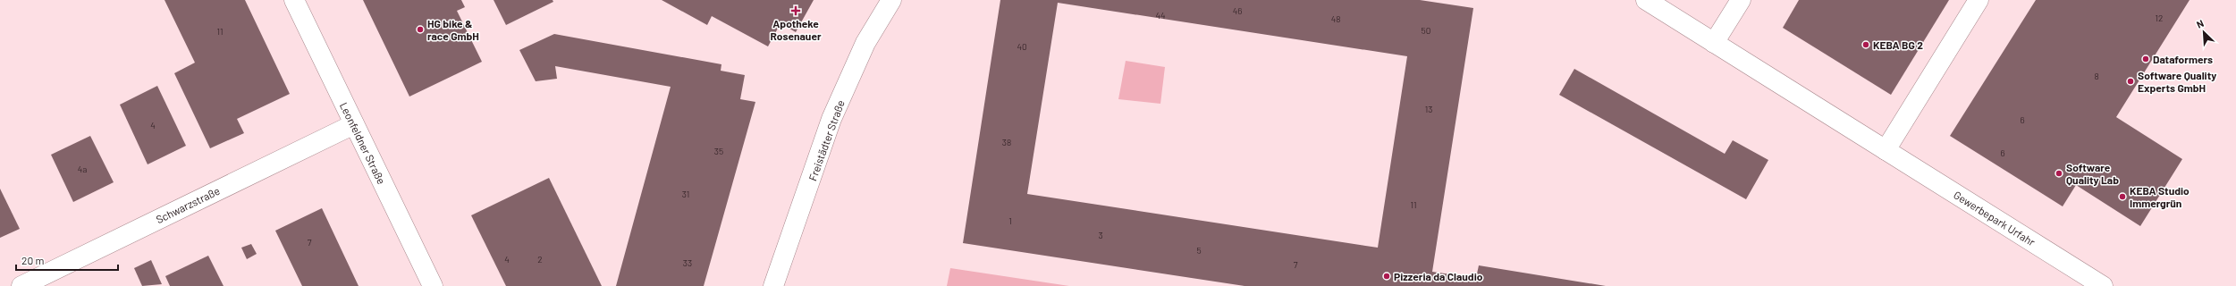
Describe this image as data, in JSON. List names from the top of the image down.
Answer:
{
  "streets": {
    "street": [
      "Freistädter Straße",
      "Leonfeldner Straße",
      "Schwarzstraße",
      "Gewerbepark Urfahr"
    ]
  },
  "crossings": [
    ["Leonfeldner Straße", "Schwarzstraße"]
  ],
  "places": {
    "health": ["Apotheke Rosenauer"],
    "other": [
      "HG bike & race GmbH",
      "KEBA BG 2",
      "Dataformers",
      "Software Quality Experts GmbH",
      "Software Quality Lab",
      "KEBA Studio Immergrün",
      "Pizzeria da Claudio"
    ]
  },
  "house_numbers": [
    "46",
    "44",
    "12",
    "48",
    "50",
    "11",
    "40",
    "8",
    "13",
    "6",
    "4",
    "38",
    "35",
    "6",
    "4a",
    "31",
    "11",
    "1",
    "3",
    "7",
    "5",
    "4",
    "2",
    "33",
    "7"
  ],
  "scale_bar": "20 m",
  "north": "top left"
}
